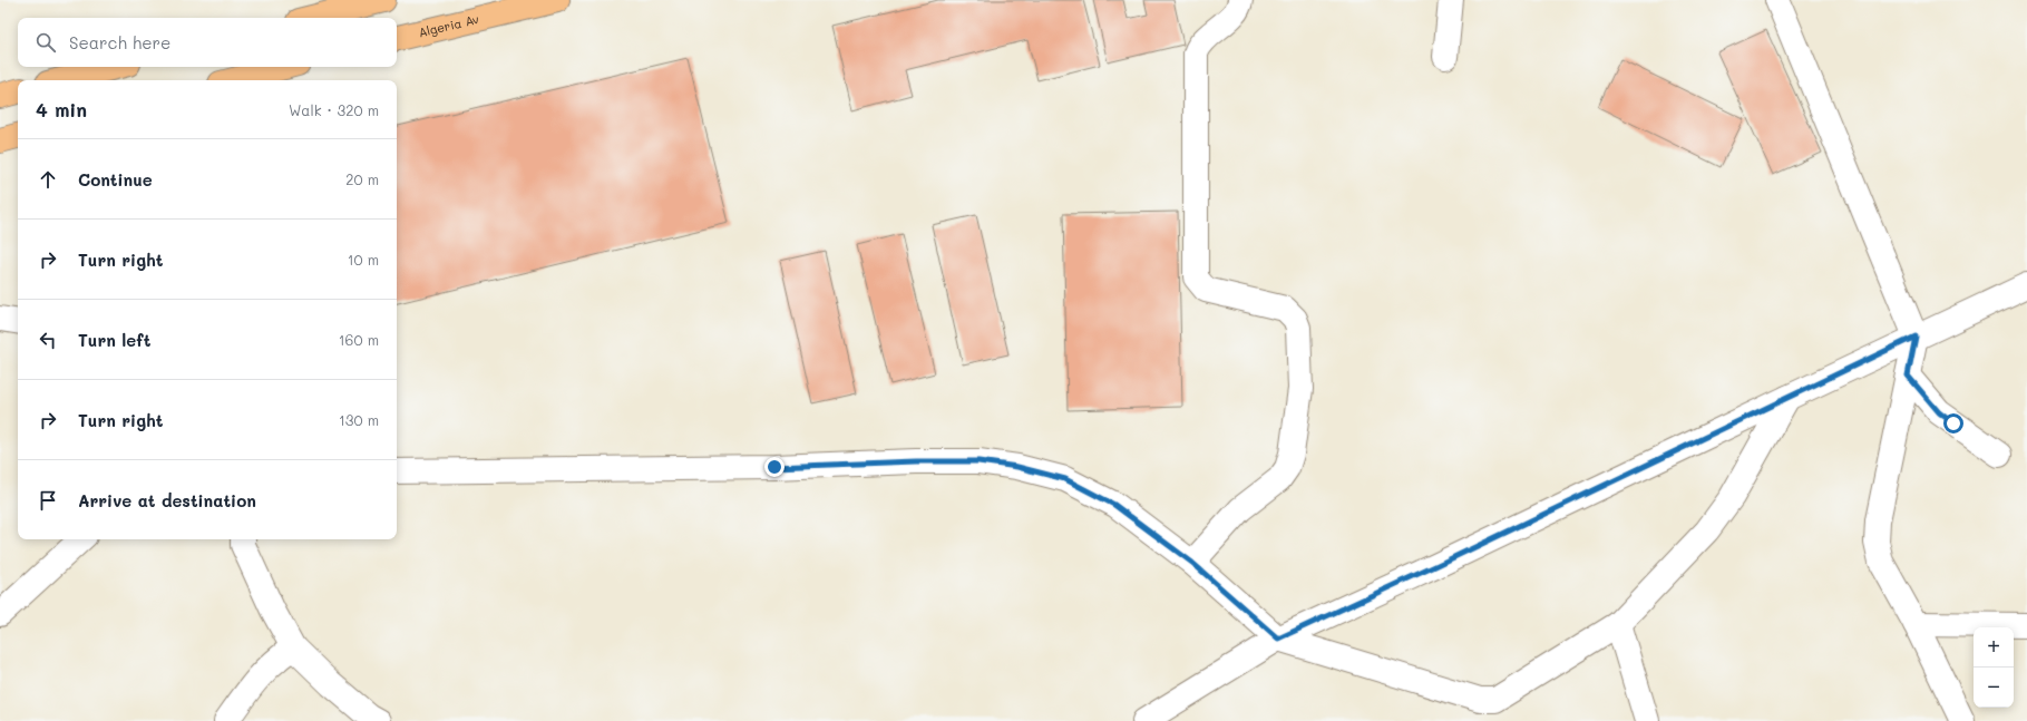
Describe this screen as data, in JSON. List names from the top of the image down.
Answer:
{
  "streets": {
    "main road": ["Algeria Av"]
  },
  "page": {
    "search": "Search here",
    "heading": ["4 min", "Walk · 320 m"],
    "list": [
      ["Continue", "20 m"],
      ["Turn right", "10 m"],
      ["Turn left", "160 m"],
      ["Turn right", "130 m"],
      "Arrive at destination"
    ],
    "map_buttons": ["+", "−"]
  }
}
